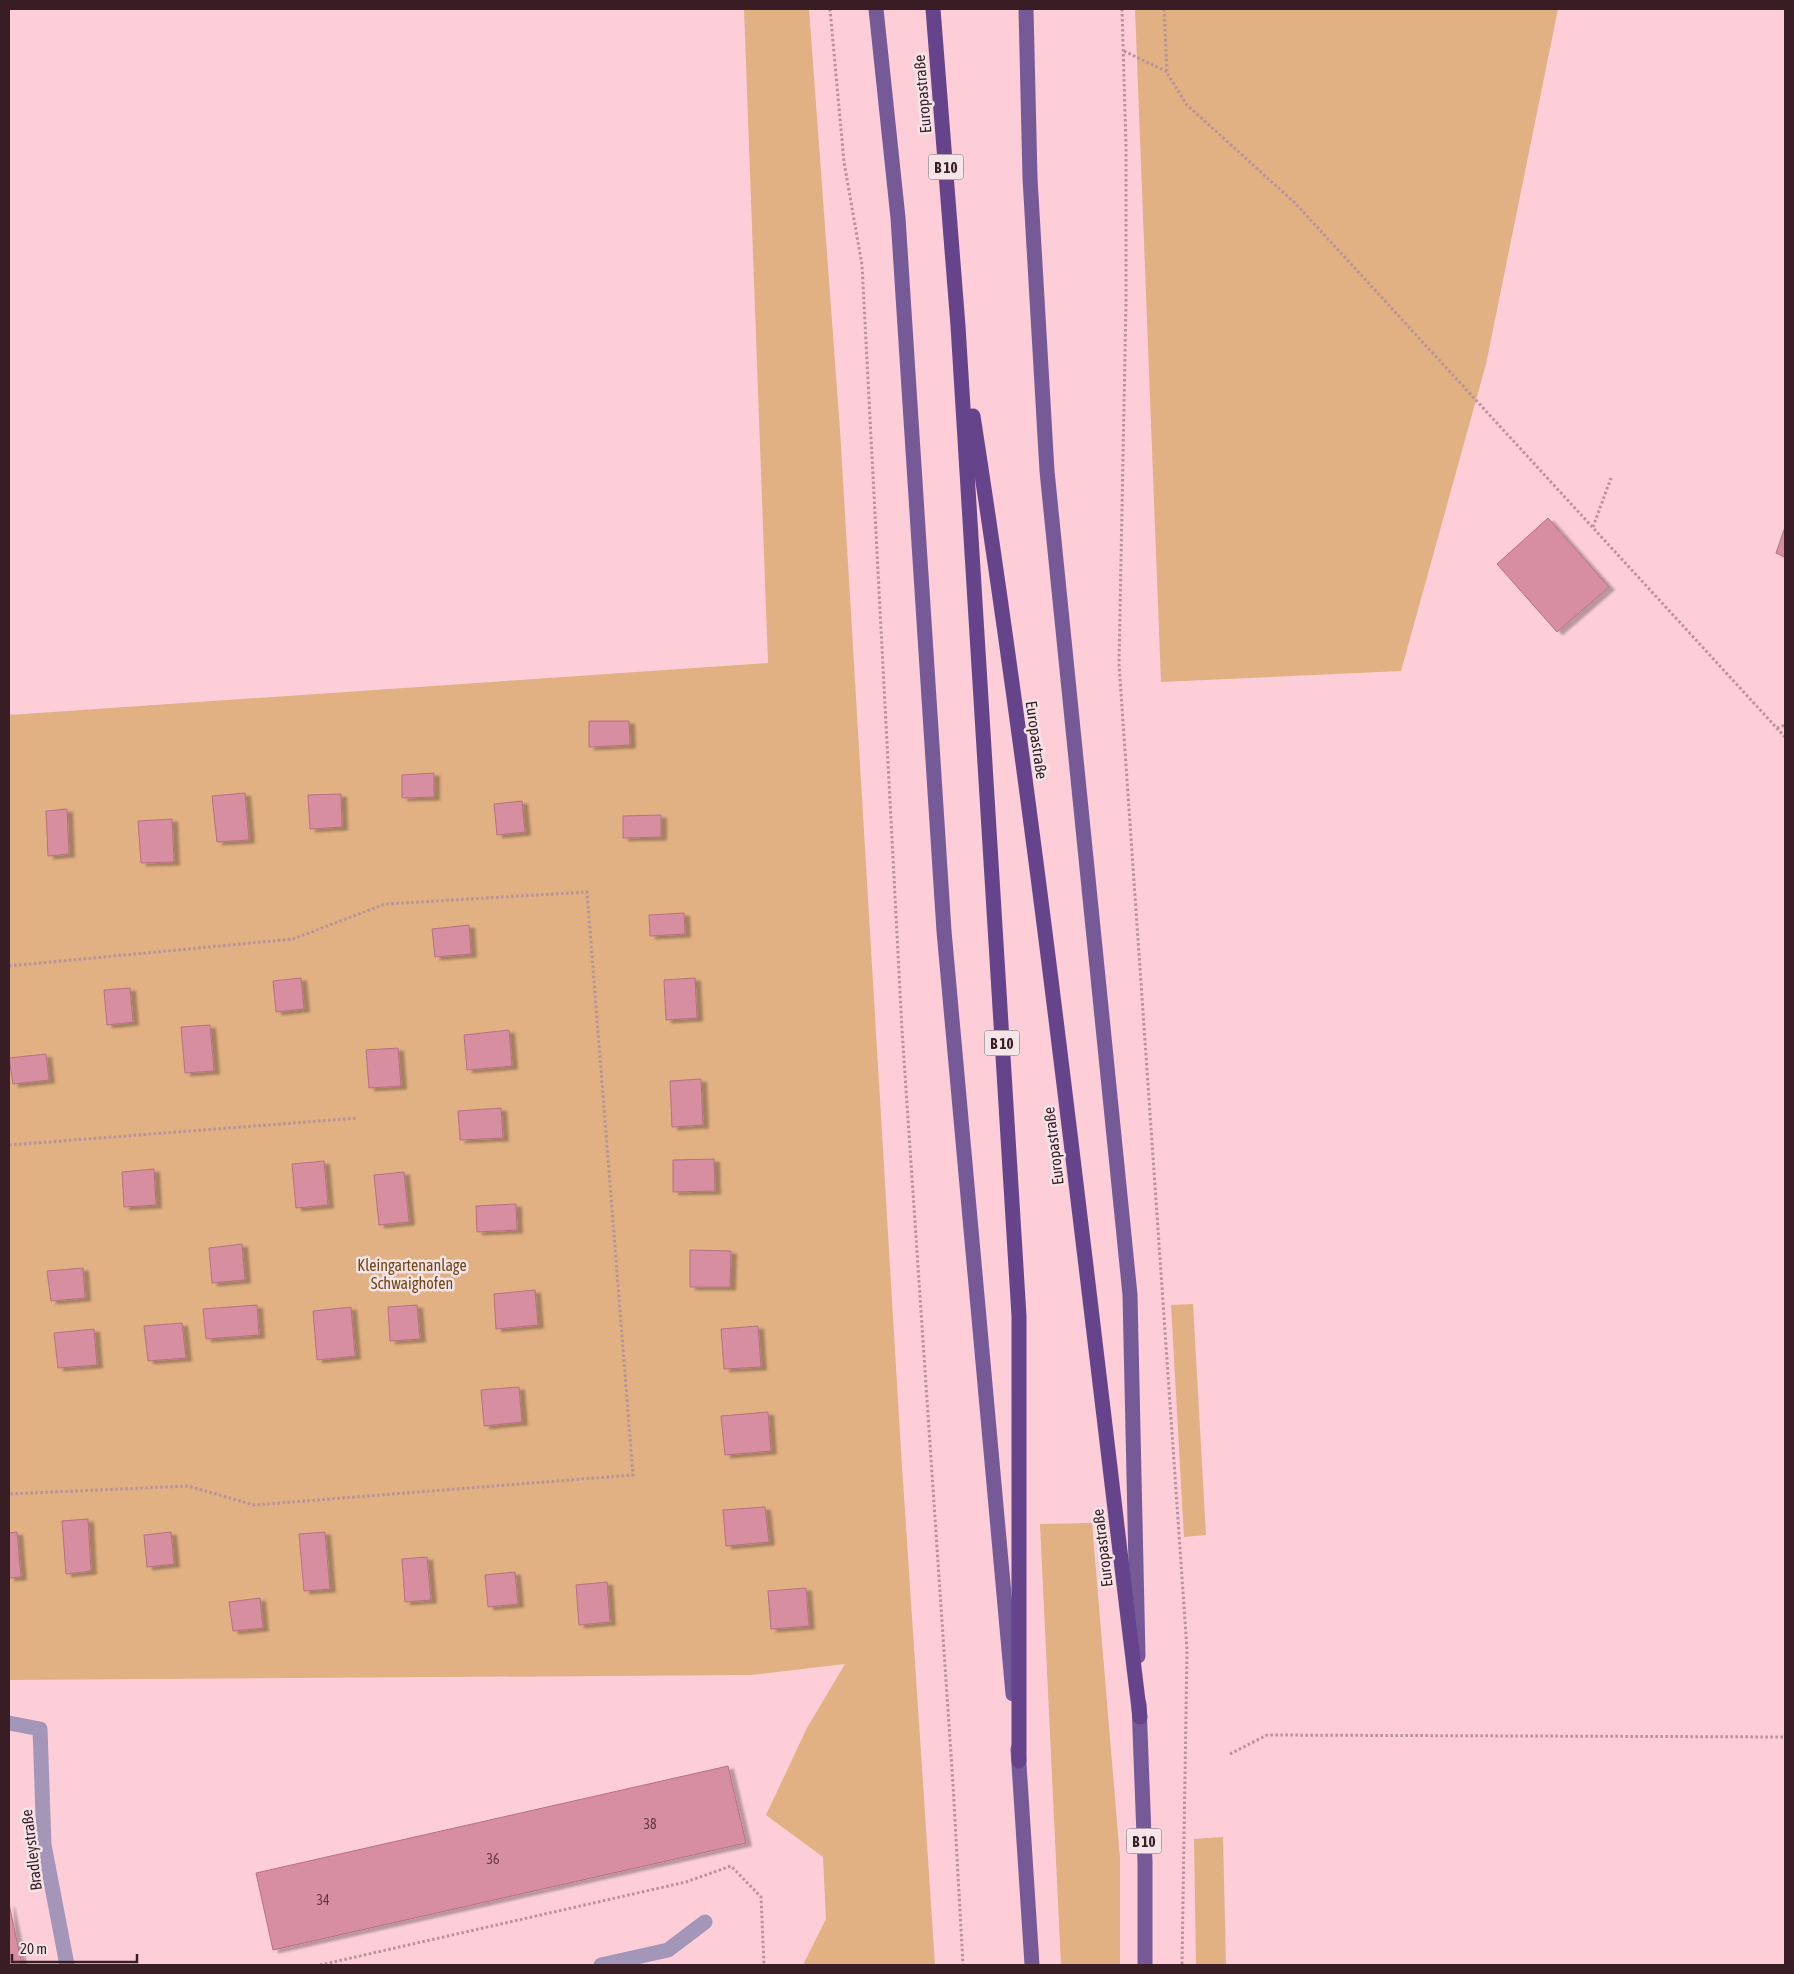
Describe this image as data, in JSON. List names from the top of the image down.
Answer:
{
  "streets": {
    "highway": ["Europastraße", "B 10"],
    "lane": ["Bradleystraße"]
  },
  "parks": ["Kleingartenanlage Schwaighofen"],
  "house_numbers": ["38", "36", "34"],
  "scale_bar": "20 m"
}
